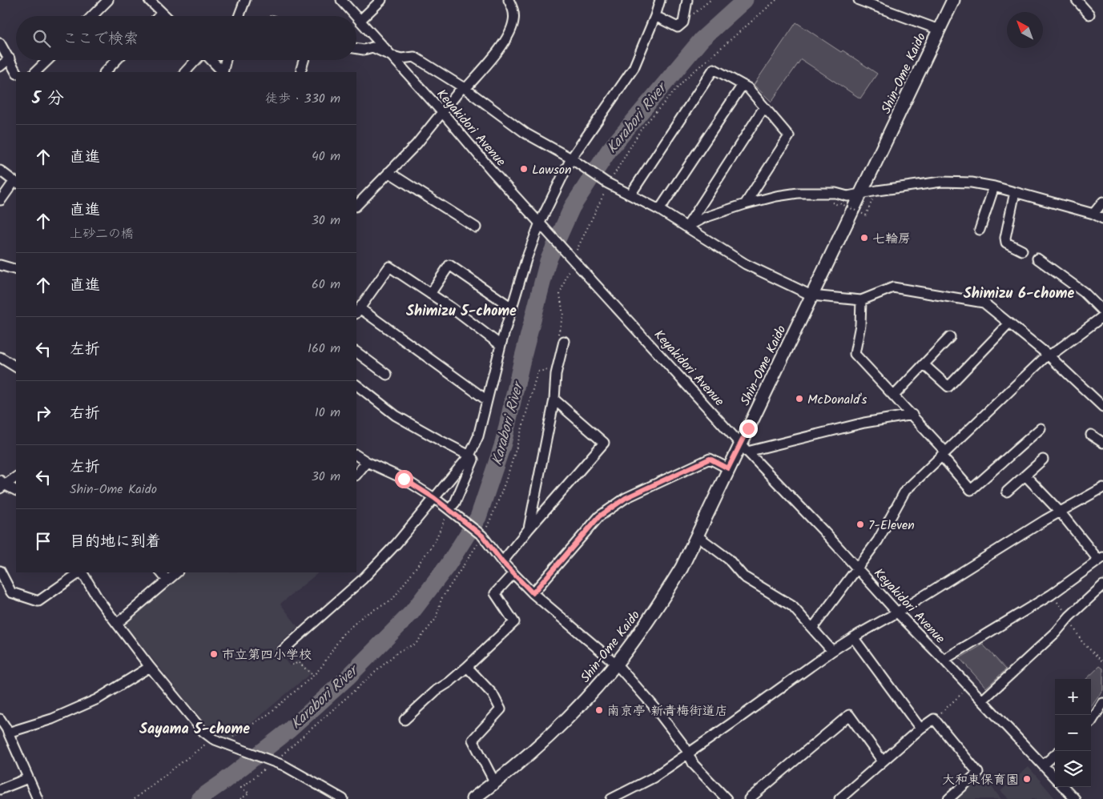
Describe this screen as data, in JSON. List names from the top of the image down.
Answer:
{
  "streets": {
    "main road": ["Shin-Ome Kaido"],
    "street": ["Keyakidori Avenue"]
  },
  "crossings": [
    ["Shin-Ome Kaido", "Keyakidori Avenue"]
  ],
  "districts": ["Shimizu 6-chome", "Shimizu 5-chome", "Sayama 5-chome"],
  "water": ["Karabori River"],
  "places": [
    "Lawson",
    "七輪房",
    "McDonald's",
    "7-Eleven",
    "市立第四小学校",
    "南京亭 新青梅街道店",
    "大和東保育園"
  ],
  "north": "top left",
  "page": {
    "search": "ここで検索",
    "heading": ["5 分", "徒歩 · 330 m"],
    "list": [
      ["直進", "40 m"],
      ["直進", "上砂二の橋", "30 m"],
      ["直進", "60 m"],
      ["左折", "160 m"],
      ["右折", "10 m"],
      ["左折", "Shin-Ome Kaido", "30 m"],
      "目的地に到着"
    ],
    "map_buttons": ["+", "−"]
  }
}
